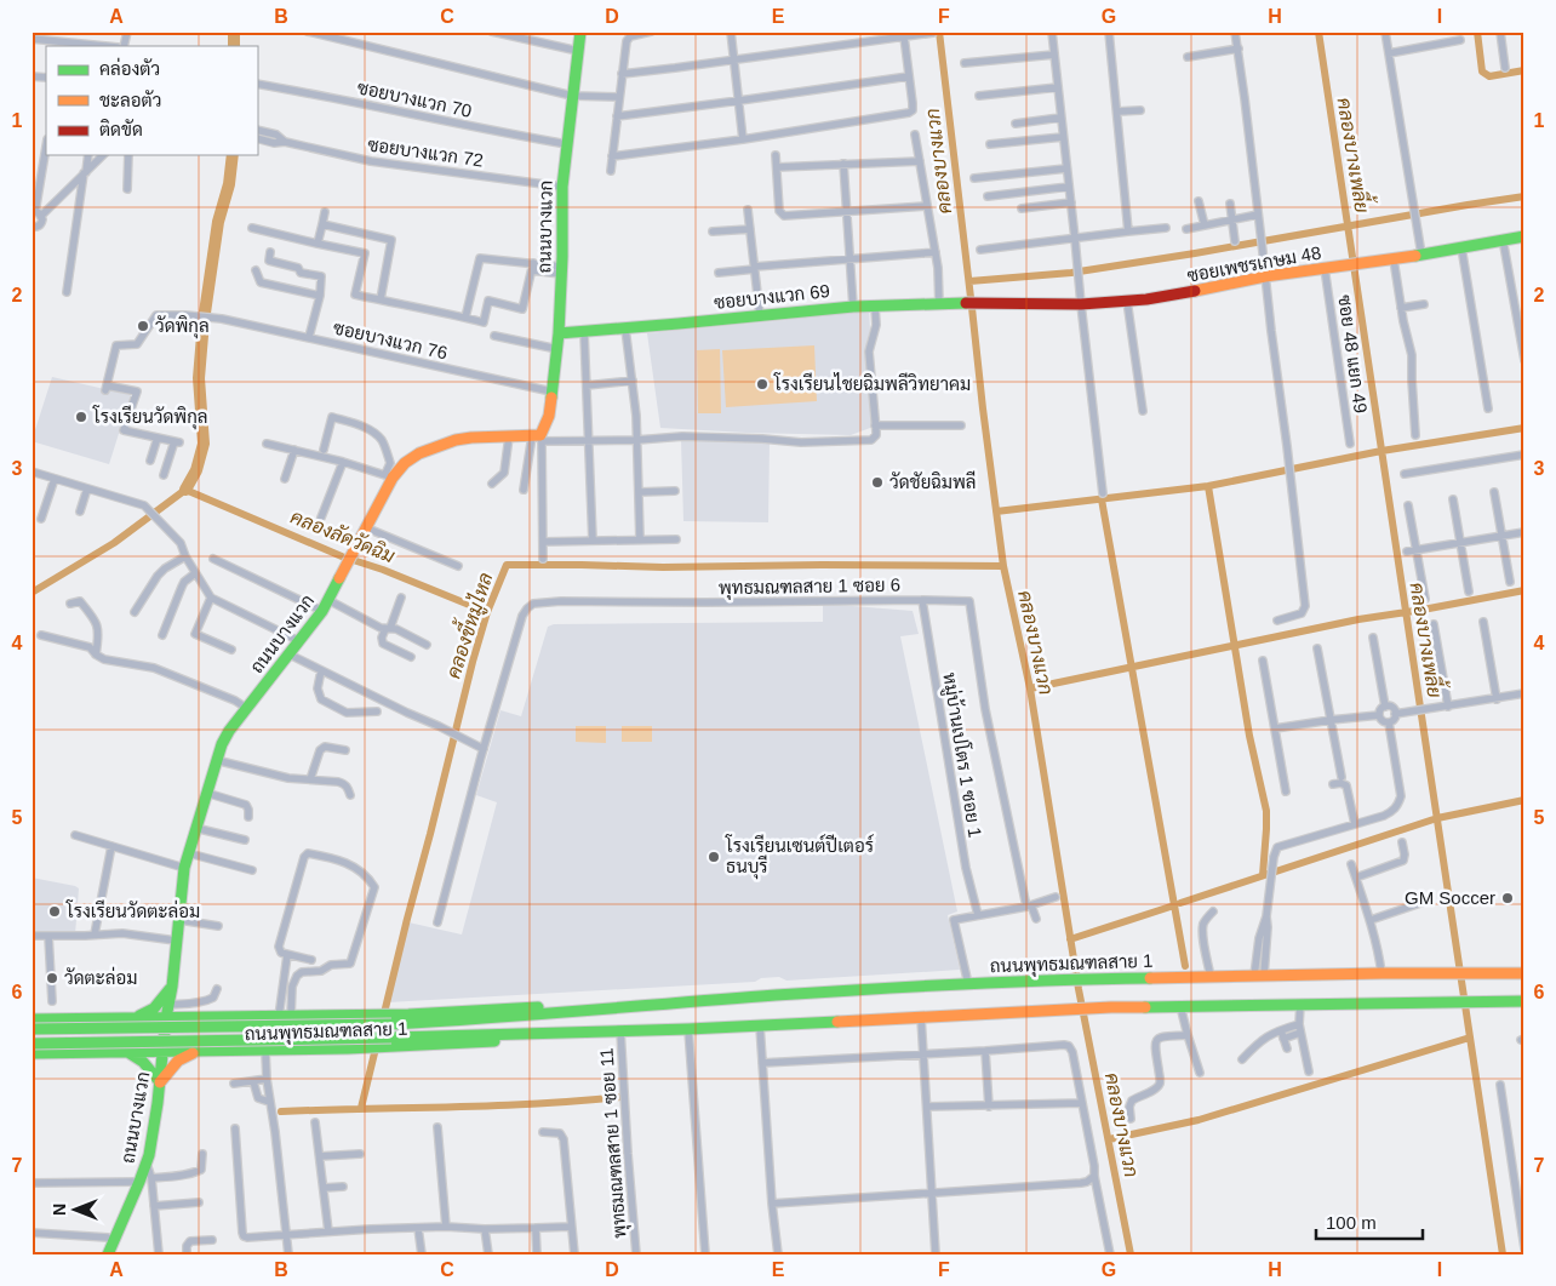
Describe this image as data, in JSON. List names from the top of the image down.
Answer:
{
  "streets": {
    "main road": [
      "ถนนบางแวก",
      "ซอยเพชรเกษม 48",
      "ซอยบางแวก 69",
      "ถนนพุทธมณฑลสาย 1"
    ],
    "street": [
      "ซอยบางแวก 70",
      "ซอยบางแวก 72",
      "ซอยบางแวก 76",
      "ซอย 48 แยก 49",
      "พุทธมณฑลสาย 1 ซอย 6",
      "หมู่บ้านเปโตร 1 ซอย 1",
      "พุทธมณฑลสาย 1 ซอย 11"
    ]
  },
  "crossings": [
    ["ซอยบางแวก 70", "ถนนบางแวก"],
    ["ซอยบางแวก 72", "ถนนบางแวก"],
    ["ถนนบางแวก", "ซอยบางแวก 69"],
    ["ถนนบางแวก", "ซอยบางแวก 76"],
    ["ถนนบางแวก", "ถนนพุทธมณฑลสาย 1"],
    ["ซอยเพชรเกษม 48", "ซอยบางแวก 69"],
    ["ซอยเพชรเกษม 48", "ซอย 48 แยก 49"],
    ["พุทธมณฑลสาย 1 ซอย 6", "หมู่บ้านเปโตร 1 ซอย 1"],
    ["ถนนพุทธมณฑลสาย 1", "พุทธมณฑลสาย 1 ซอย 11"]
  ],
  "water": [
    "คลองบางเพลี้ย",
    "คลองบางแวก",
    "คลองลัดวัดฉิม",
    "คลองขี้หมูไหล"
  ],
  "places": [
    "วัดพิกุล",
    "โรงเรียนไชยฉิมพลีวิทยาคม",
    "โรงเรียนวัดพิกุล",
    "วัดชัยฉิมพลี",
    "โรงเรียนเซนต์ปีเตอร์ ธนบุรี",
    "GM Soccer",
    "โรงเรียนวัดตะล่อม",
    "วัดตะล่อม"
  ],
  "legend": ["คล่องตัว", "ชะลอตัว", "ติดขัด"],
  "scale_bar": "100 m",
  "north": "left",
  "grid": {
    "columns": [
      "A",
      "B",
      "C",
      "D",
      "E",
      "F",
      "G",
      "H",
      "I"
    ],
    "rows": [
      "1",
      "2",
      "3",
      "4",
      "5",
      "6",
      "7"
    ]
  }
}
